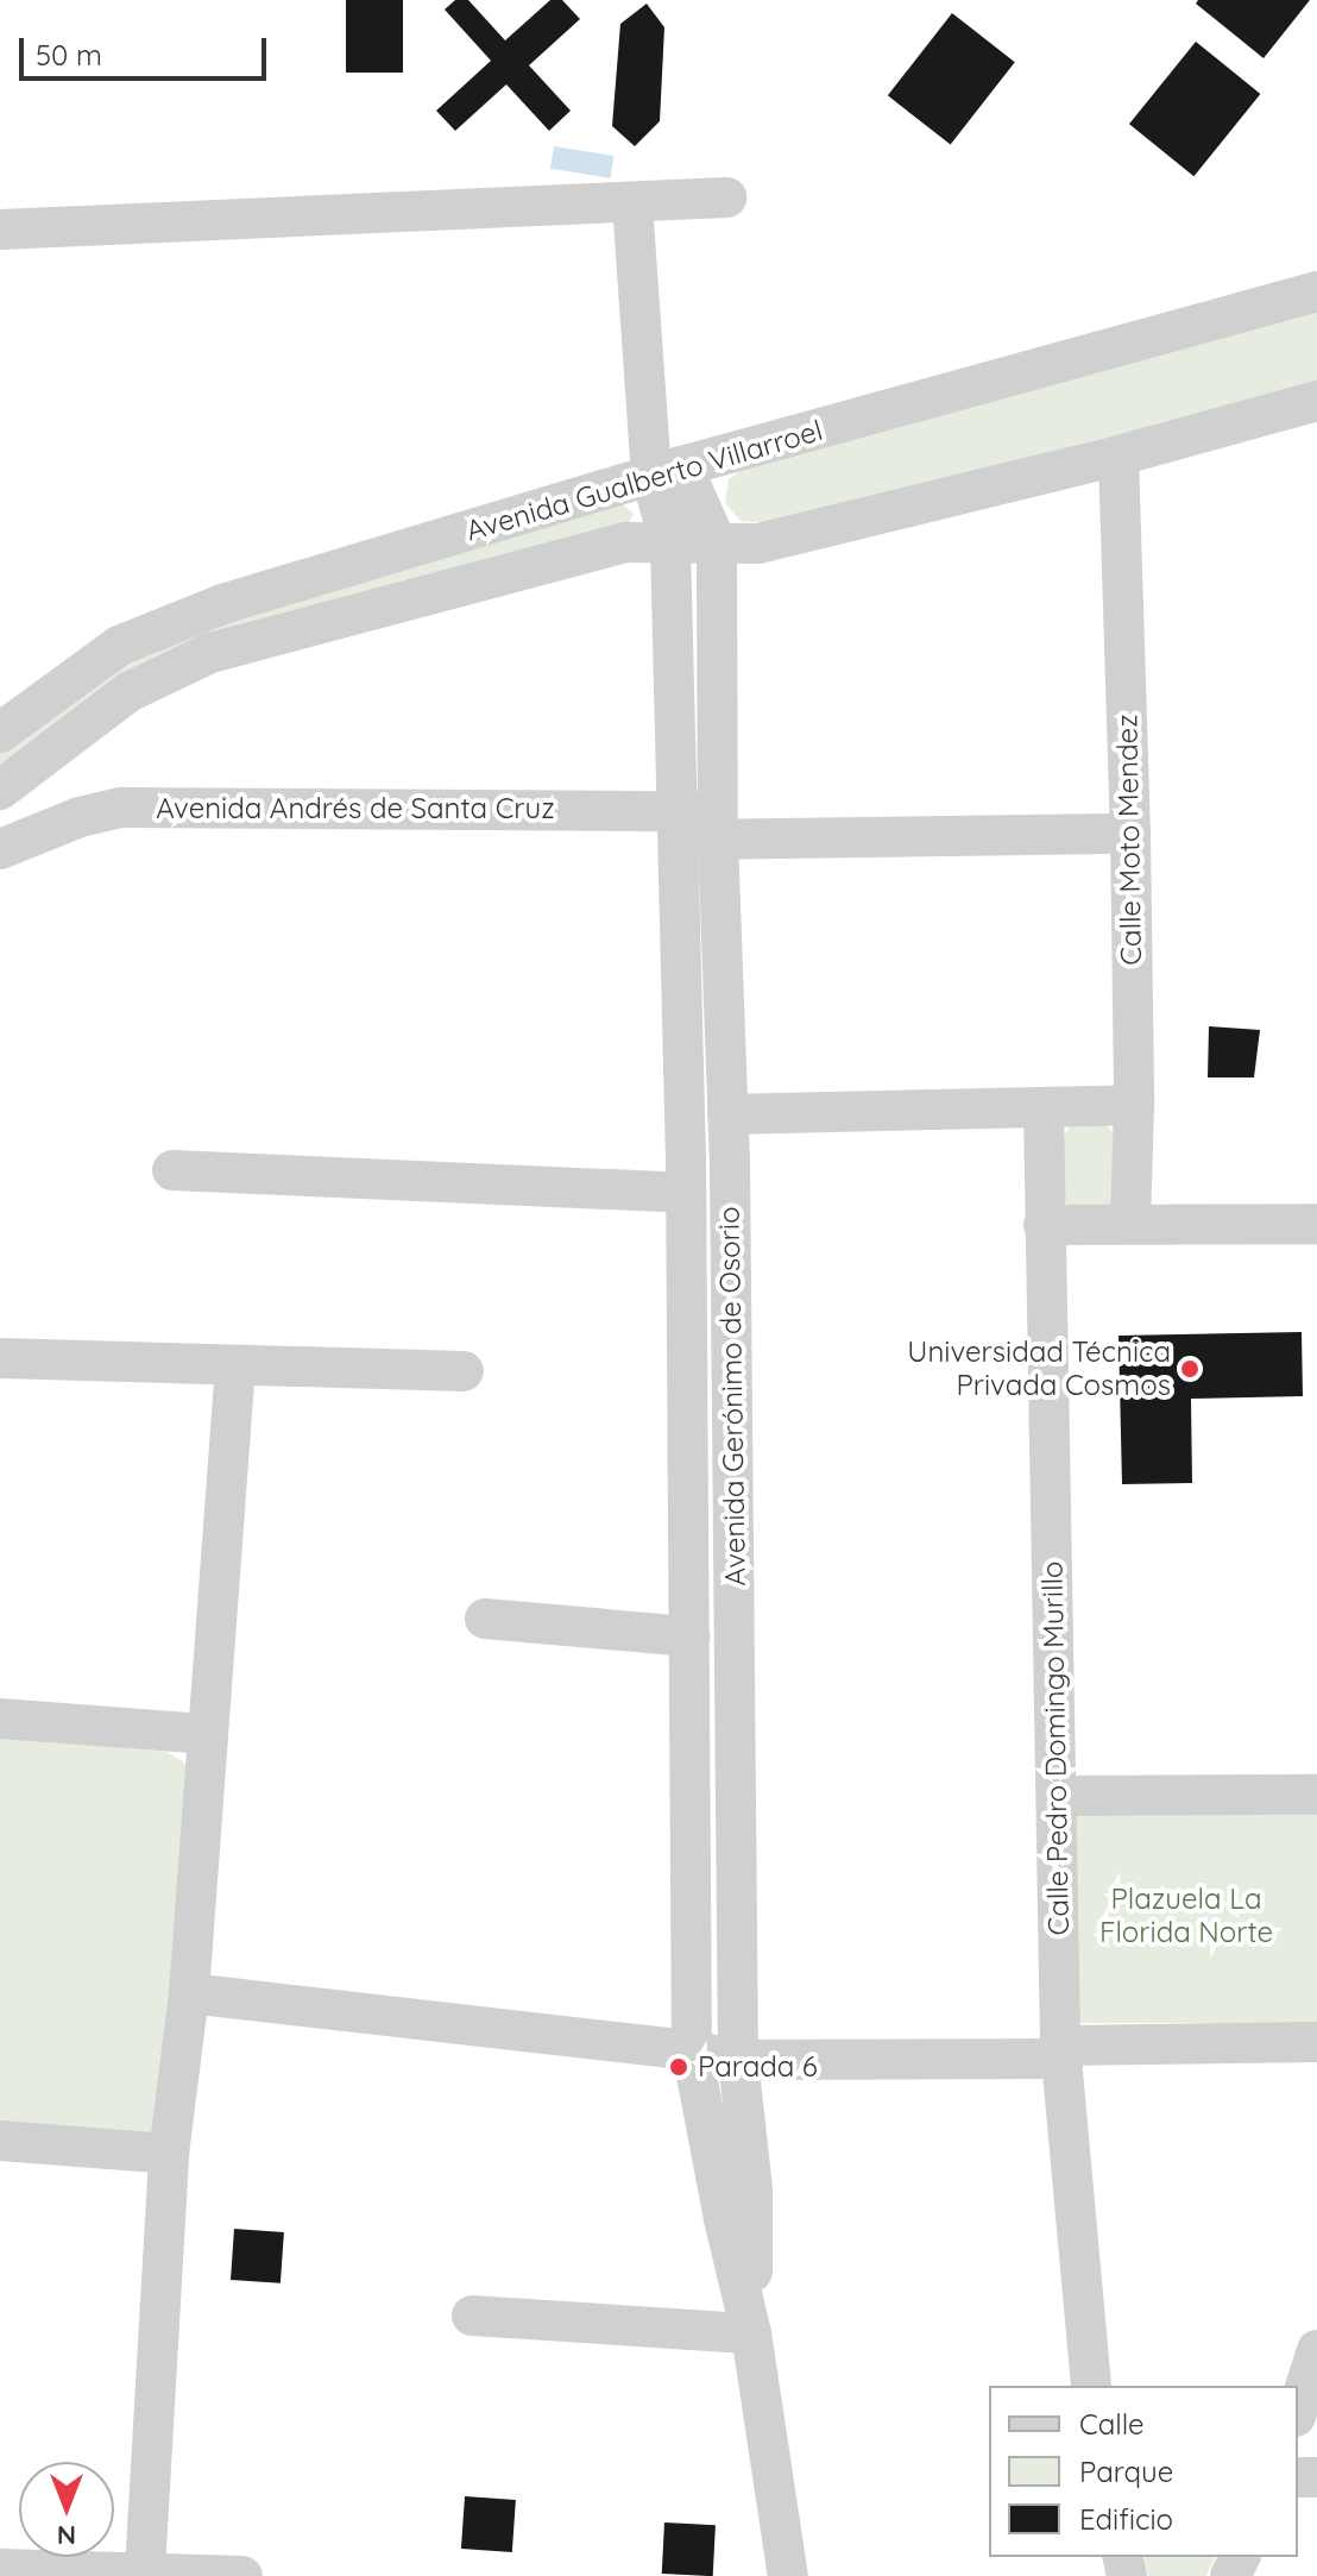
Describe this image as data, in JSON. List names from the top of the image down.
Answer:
{
  "streets": {
    "street": [
      "Avenida Gualberto Villarroel",
      "Avenida Andrés de Santa Cruz",
      "Calle Moto Mendez",
      "Avenida Gerónimo de Osorio",
      "Calle Pedro Domingo Murillo"
    ]
  },
  "crossings": [
    ["Avenida Gualberto Villarroel", "Calle Moto Mendez"],
    ["Avenida Gualberto Villarroel", "Avenida Gerónimo de Osorio"],
    ["Avenida Andrés de Santa Cruz", "Calle Moto Mendez"],
    ["Avenida Andrés de Santa Cruz", "Avenida Gerónimo de Osorio"]
  ],
  "parks": ["Plazuela La Florida Norte"],
  "places": ["Universidad Técnica Privada Cosmos", "Parada 6"],
  "legend": ["Calle", "Parque", "Edificio"],
  "scale_bar": "50 m",
  "north": "bottom"
}
